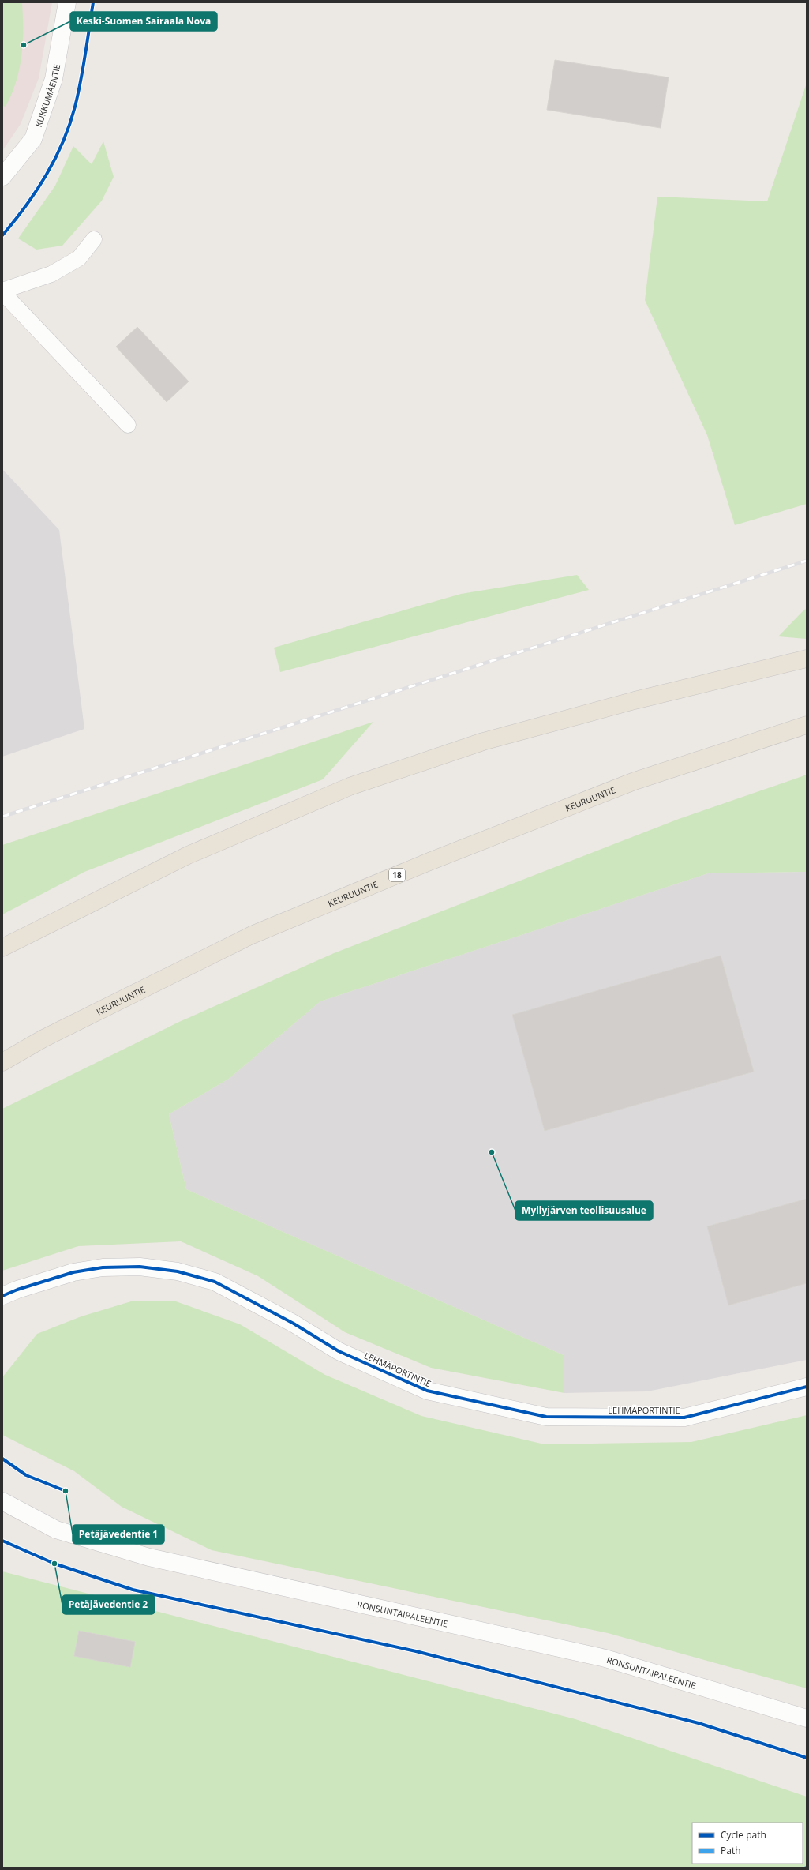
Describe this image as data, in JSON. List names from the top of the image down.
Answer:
{
  "streets": {
    "highway": ["KEURUUNTIE", "18"],
    "street": ["KUKKUMÄENTIE", "LEHMÄPORTINTIE", "RONSUNTAIPALEENTIE"]
  },
  "places": [
    "Keski-Suomen Sairaala Nova",
    "Myllyjärven teollisuusalue",
    "Petäjävedentie 1",
    "Petäjävedentie 2"
  ],
  "legend": ["Cycle path", "Path"]
}
